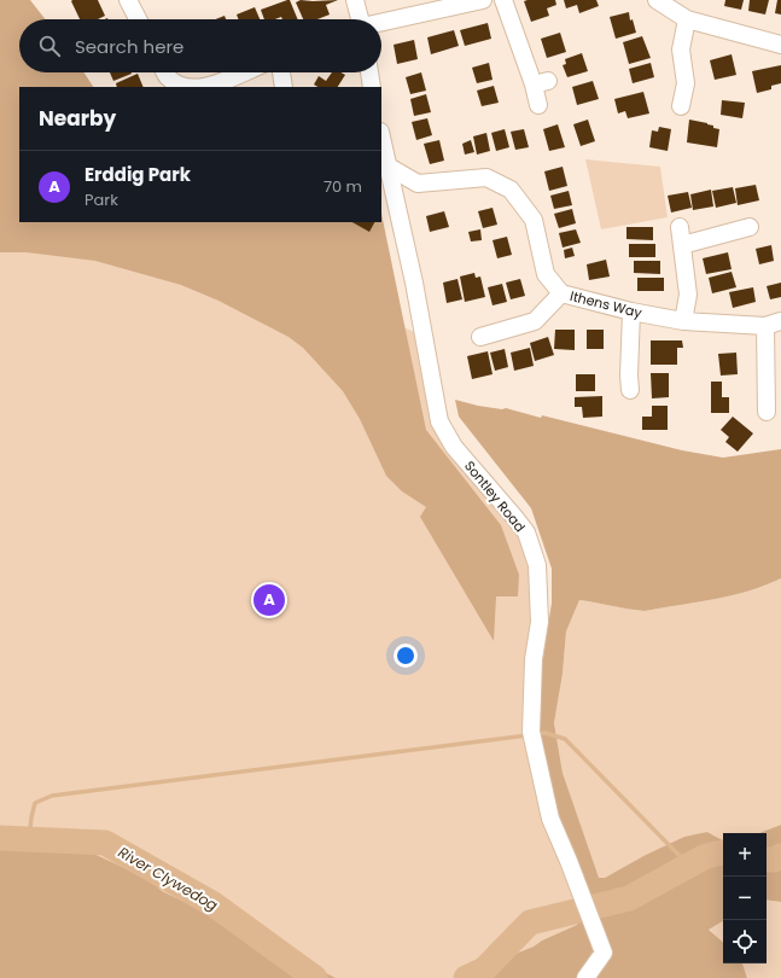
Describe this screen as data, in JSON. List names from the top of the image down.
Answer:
{
  "streets": {
    "street": ["Ithens Way", "Sontley Road"]
  },
  "crossings": [
    ["Ithens Way", "Sontley Road"]
  ],
  "water": ["River Clywedog"],
  "page": {
    "search": "Search here",
    "heading": "Nearby",
    "list": [
      {
        "mark": "A",
        "name": "Erddig Park",
        "note": "Park",
        "value": "70 m"
      }
    ],
    "pins": "A",
    "map_buttons": ["+", "−"]
  }
}
